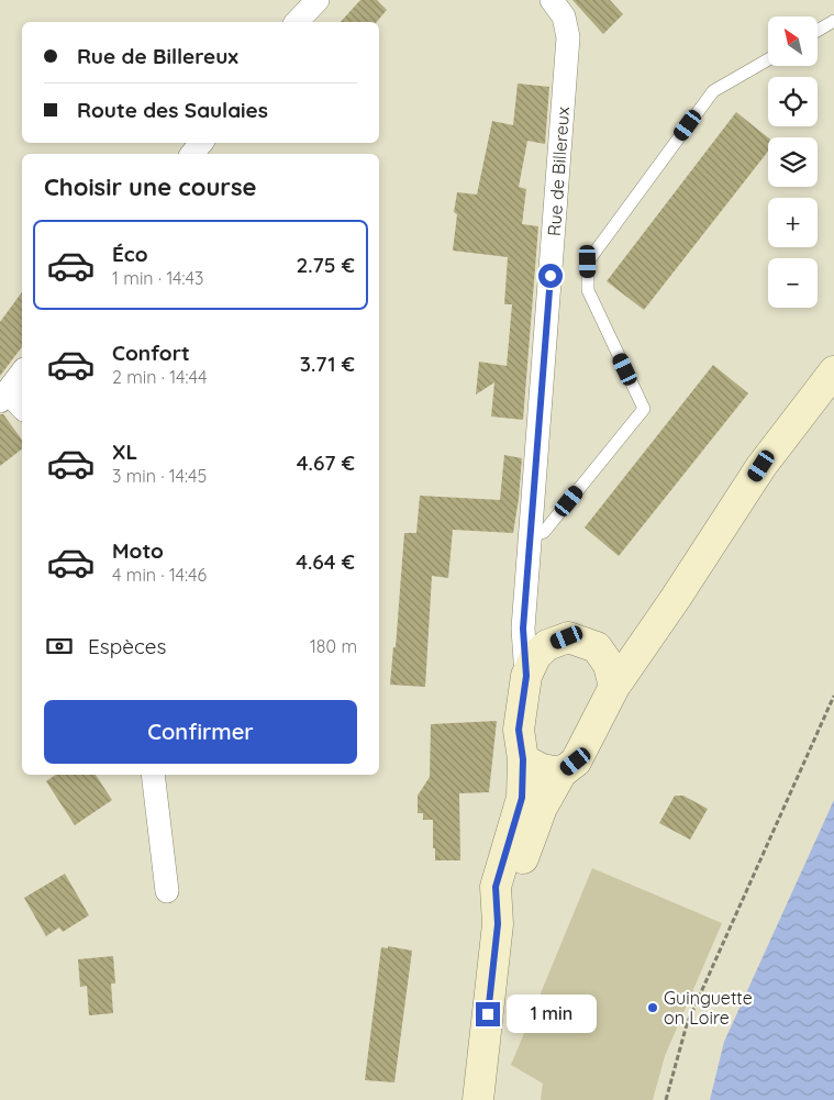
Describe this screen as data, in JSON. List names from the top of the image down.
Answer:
{
  "streets": {
    "street": ["Rue de Billereux"]
  },
  "places": ["Guinguette on Loire"],
  "north": "top left",
  "page": {
    "map_buttons": ["+", "−"],
    "banner": ["Rue de Billereux", "Route des Saulaies"],
    "heading": "Choisir une course",
    "list": [
      {
        "name": "Éco",
        "note": "1 min · 14:43",
        "value": "2.75 €"
      },
      {
        "name": "Confort",
        "note": "2 min · 14:44",
        "value": "3.71 €"
      },
      {
        "name": "XL",
        "note": "3 min · 14:45",
        "value": "4.67 €"
      },
      {
        "name": "Moto",
        "note": "4 min · 14:46",
        "value": "4.64 €"
      }
    ],
    "pay": ["Espèces", "180 m"],
    "buttons": "Confirmer",
    "bubble": "1 min"
  }
}
